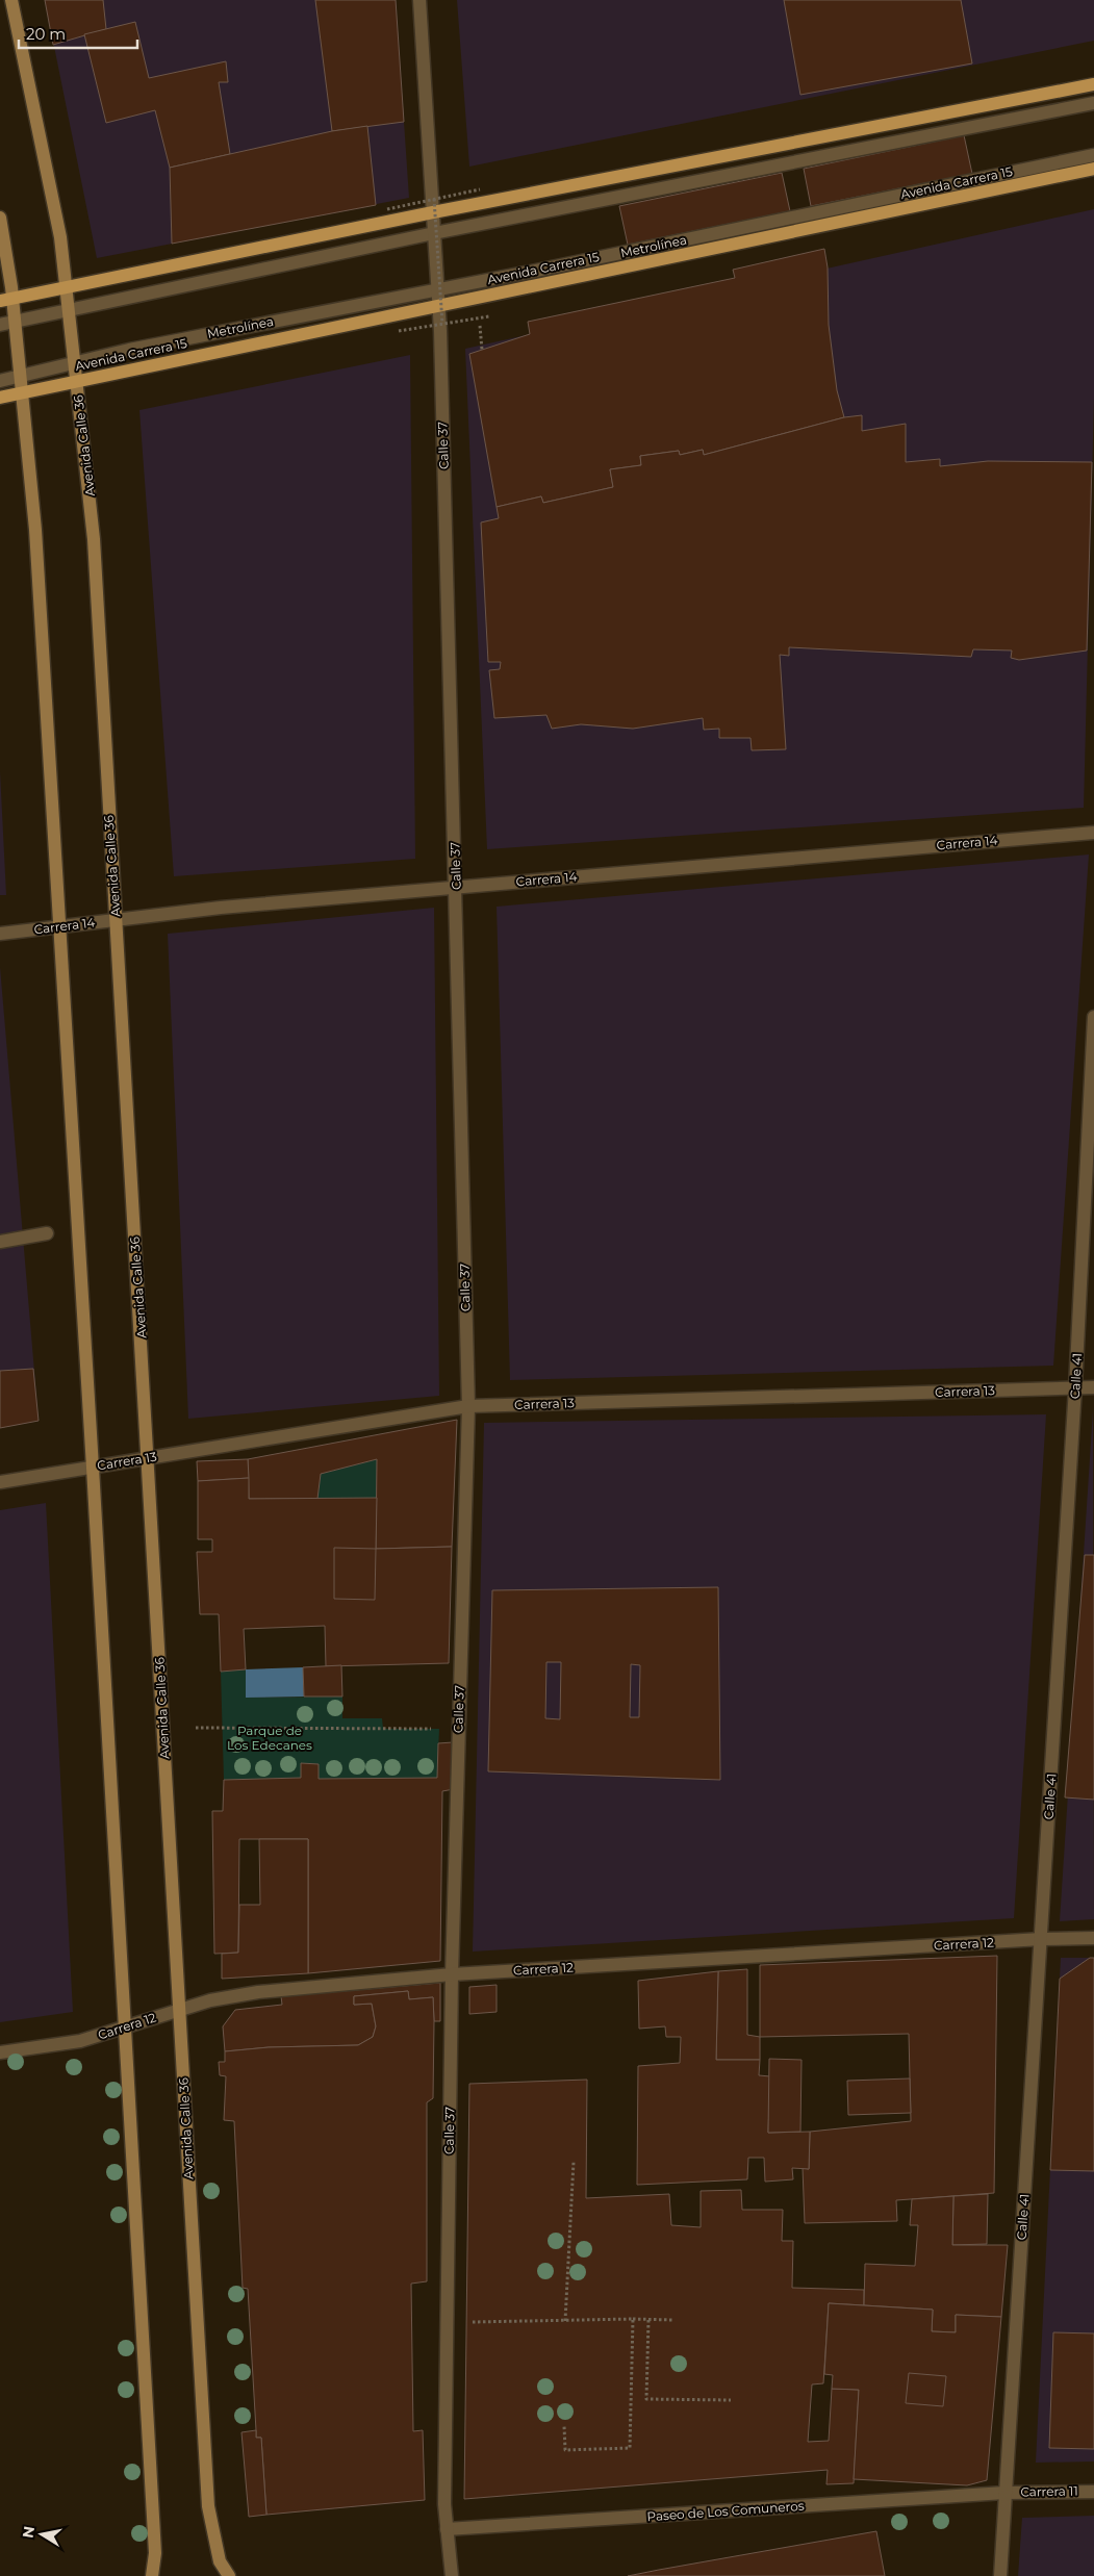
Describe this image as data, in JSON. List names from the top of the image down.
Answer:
{
  "streets": {
    "main road": ["Avenida Carrera 15", "Avenida Calle 36"],
    "street": [
      "Metrolínea",
      "Calle 37",
      "Carrera 14",
      "Calle 41",
      "Carrera 13",
      "Carrera 12",
      "Carrera 11",
      "Paseo de Los Comuneros"
    ]
  },
  "crossings": [
    ["Avenida Carrera 15", "Avenida Calle 36"],
    ["Avenida Carrera 15", "Calle 37"],
    ["Metrolínea", "Avenida Calle 36"],
    ["Metrolínea", "Calle 37"],
    ["Avenida Calle 36", "Carrera 14"],
    ["Avenida Calle 36", "Carrera 13"],
    ["Avenida Calle 36", "Carrera 12"],
    ["Calle 37", "Carrera 14"],
    ["Calle 37", "Carrera 13"],
    ["Calle 37", "Carrera 12"],
    ["Calle 37", "Paseo de Los Comuneros"],
    ["Calle 41", "Carrera 13"],
    ["Calle 41", "Carrera 12"],
    ["Calle 41", "Carrera 11"],
    ["Calle 41", "Paseo de Los Comuneros"],
    ["Carrera 11", "Paseo de Los Comuneros"]
  ],
  "parks": ["Parque de Los Edecanes"],
  "scale_bar": "20 m",
  "north": "left"
}
